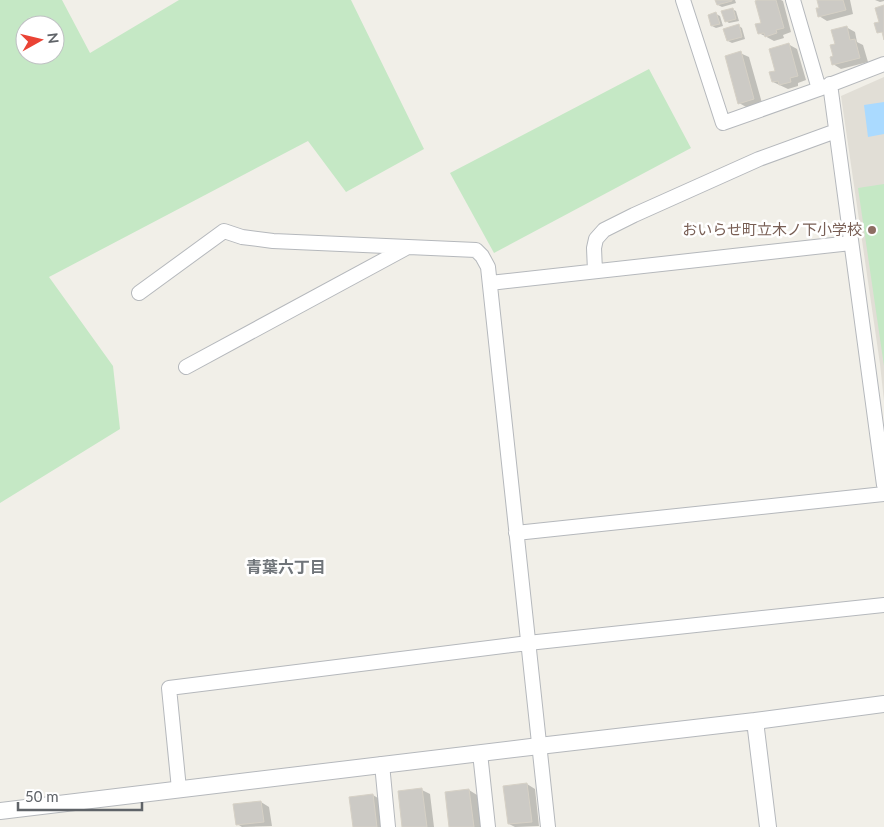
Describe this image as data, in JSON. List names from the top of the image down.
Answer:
{
  "districts": ["青葉六丁目"],
  "places": ["おいらせ町立木ノ下小学校"],
  "scale_bar": "50 m",
  "north": "right"
}
